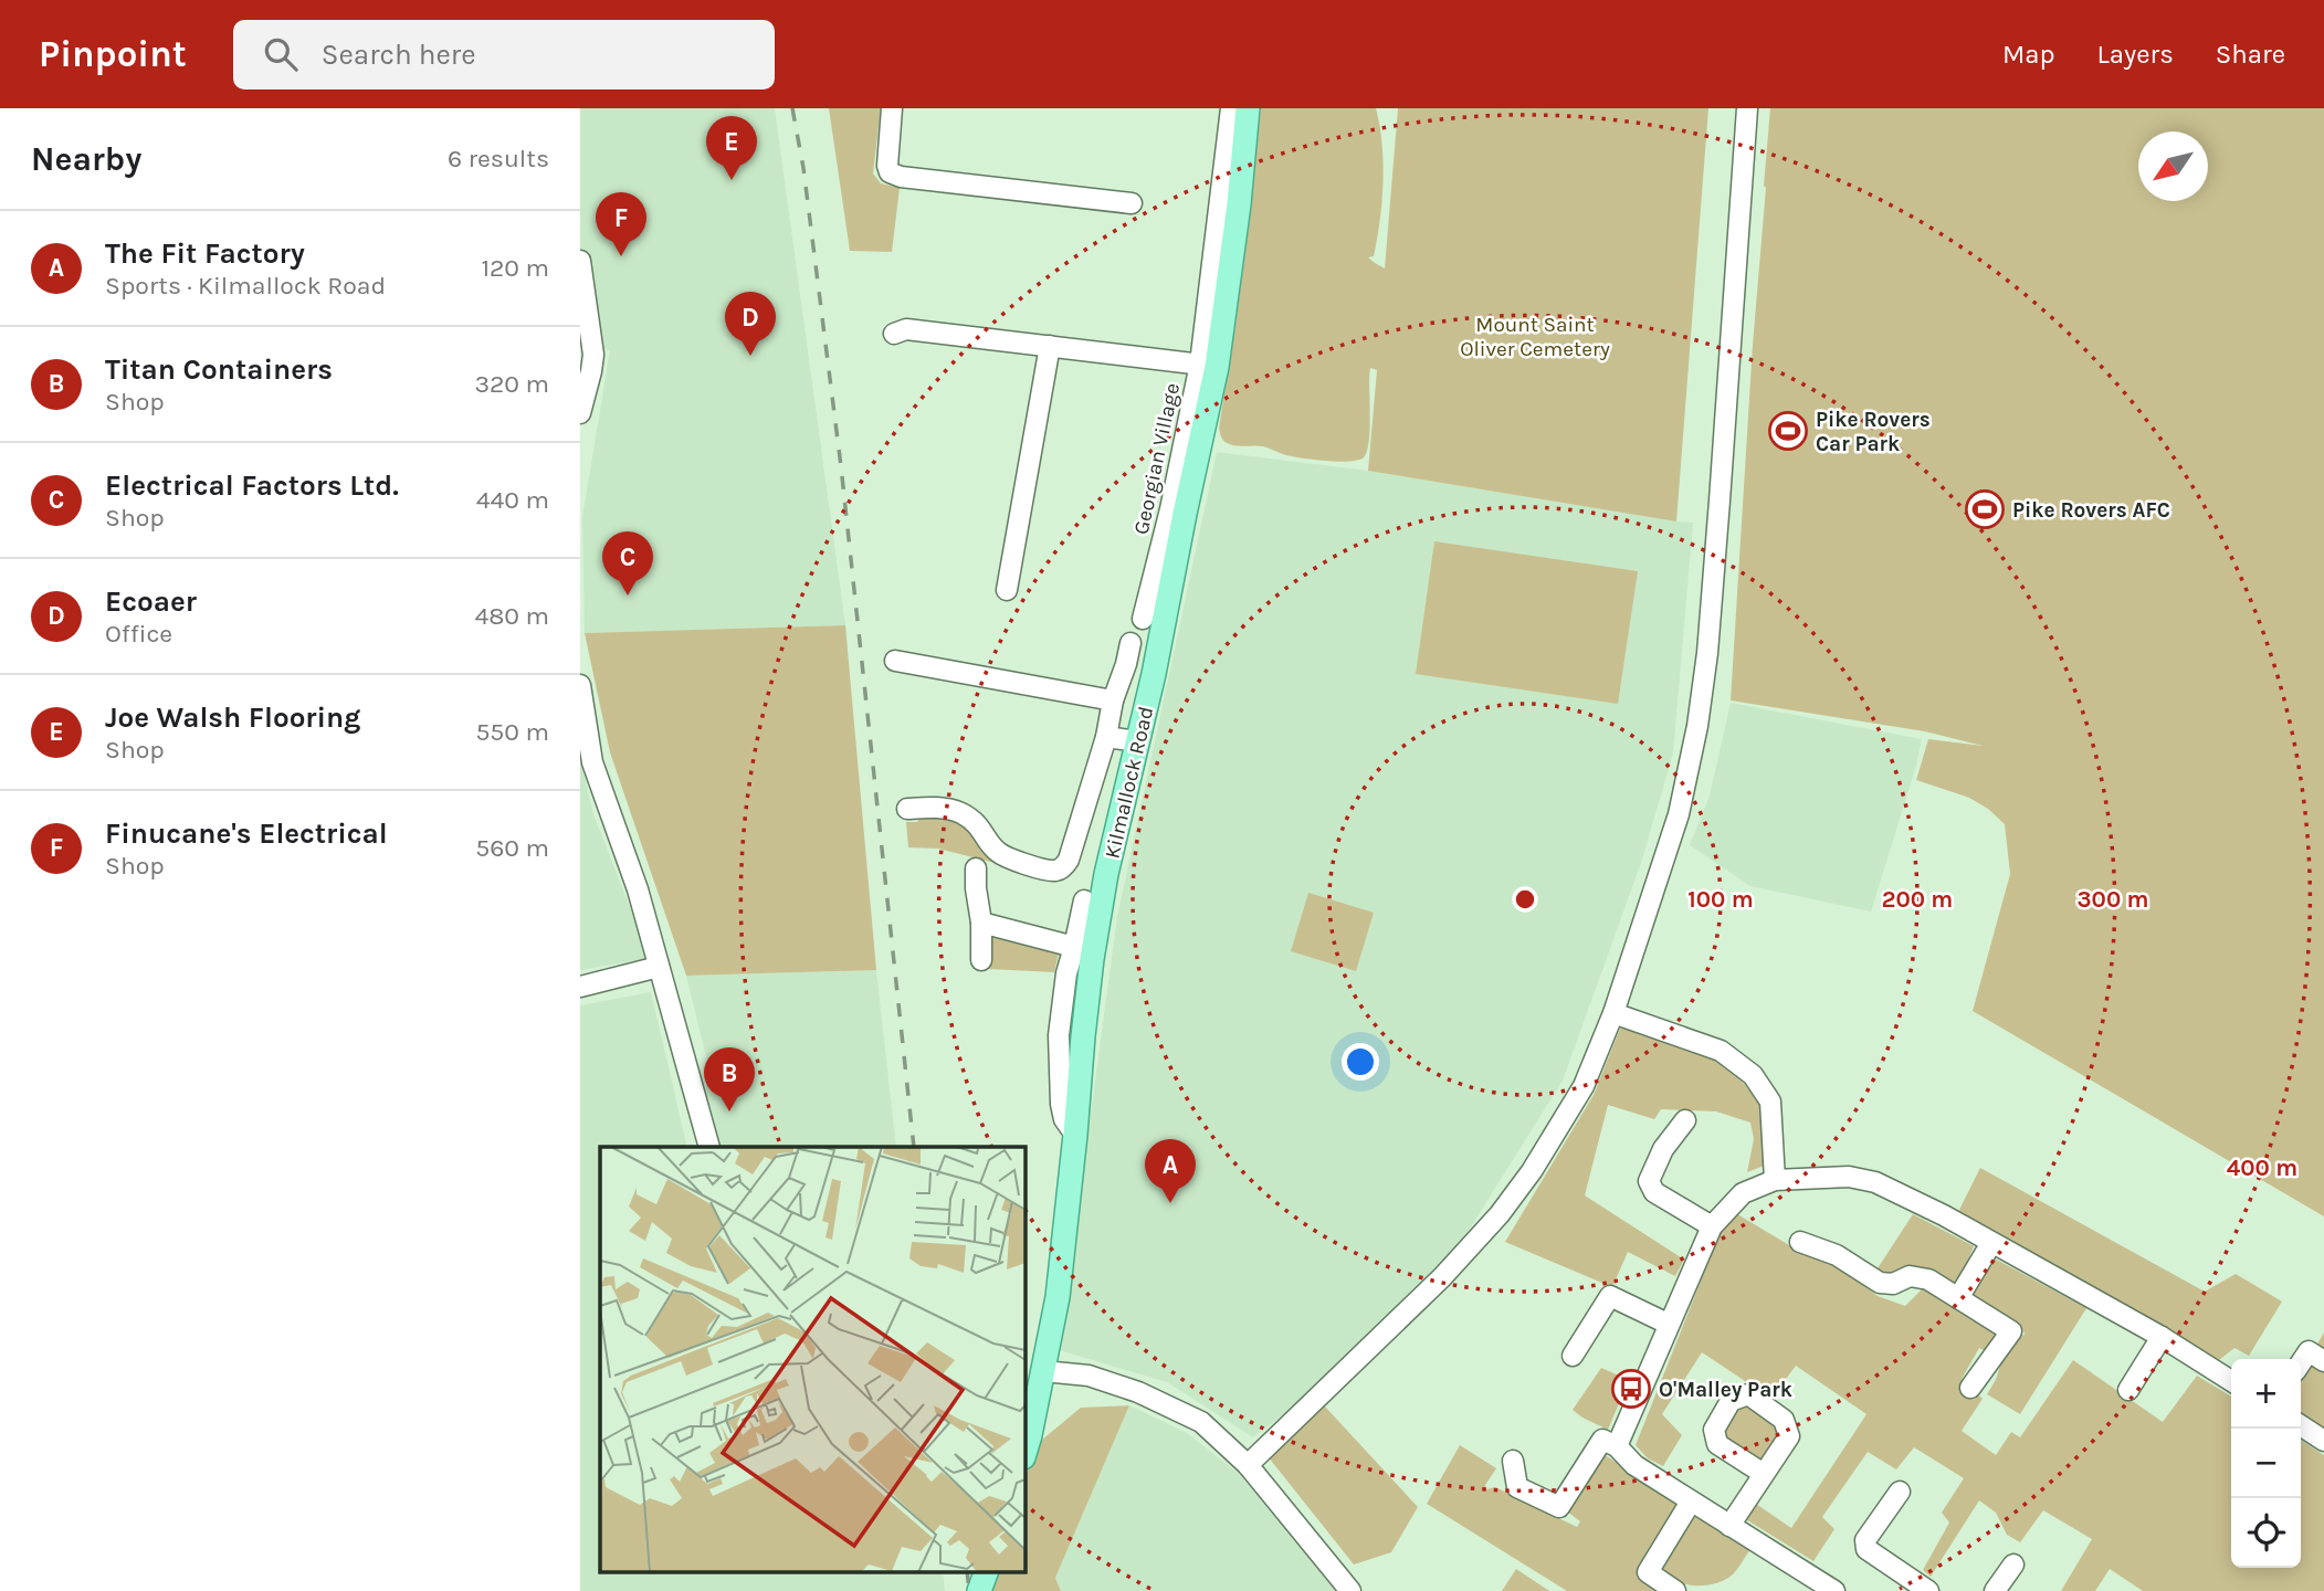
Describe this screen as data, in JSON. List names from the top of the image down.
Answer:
{
  "streets": {
    "main road": ["Kilmallock Road"],
    "street": ["Georgian Village"]
  },
  "crossings": [
    ["Georgian Village", "Kilmallock Road"]
  ],
  "parks": ["Mount Saint Oliver Cemetery"],
  "places": {
    "sports": ["Pike Rovers Car Park", "Pike Rovers AFC"],
    "bus stop": ["O'Malley Park"]
  },
  "north": "bottom left",
  "page": {
    "header": "Pinpoint",
    "search": "Search here",
    "nav": ["Map", "Layers", "Share"],
    "heading": ["Nearby", "6 results"],
    "pins": [
      "E",
      "F",
      "D",
      "C",
      "B",
      "A"
    ],
    "list": [
      {
        "mark": "A",
        "name": "The Fit Factory",
        "note": "Sports · Kilmallock Road",
        "value": "120 m"
      },
      {
        "mark": "B",
        "name": "Titan Containers",
        "note": "Shop",
        "value": "320 m"
      },
      {
        "mark": "C",
        "name": "Electrical Factors Ltd.",
        "note": "Shop",
        "value": "440 m"
      },
      {
        "mark": "D",
        "name": "Ecoaer",
        "note": "Office",
        "value": "480 m"
      },
      {
        "mark": "E",
        "name": "Joe Walsh Flooring",
        "note": "Shop",
        "value": "550 m"
      },
      {
        "mark": "F",
        "name": "Finucane's Electrical",
        "note": "Shop",
        "value": "560 m"
      }
    ],
    "map_buttons": ["+", "−"]
  },
  "rings": [
    "100 m",
    "200 m",
    "300 m",
    "400 m"
  ]
}
